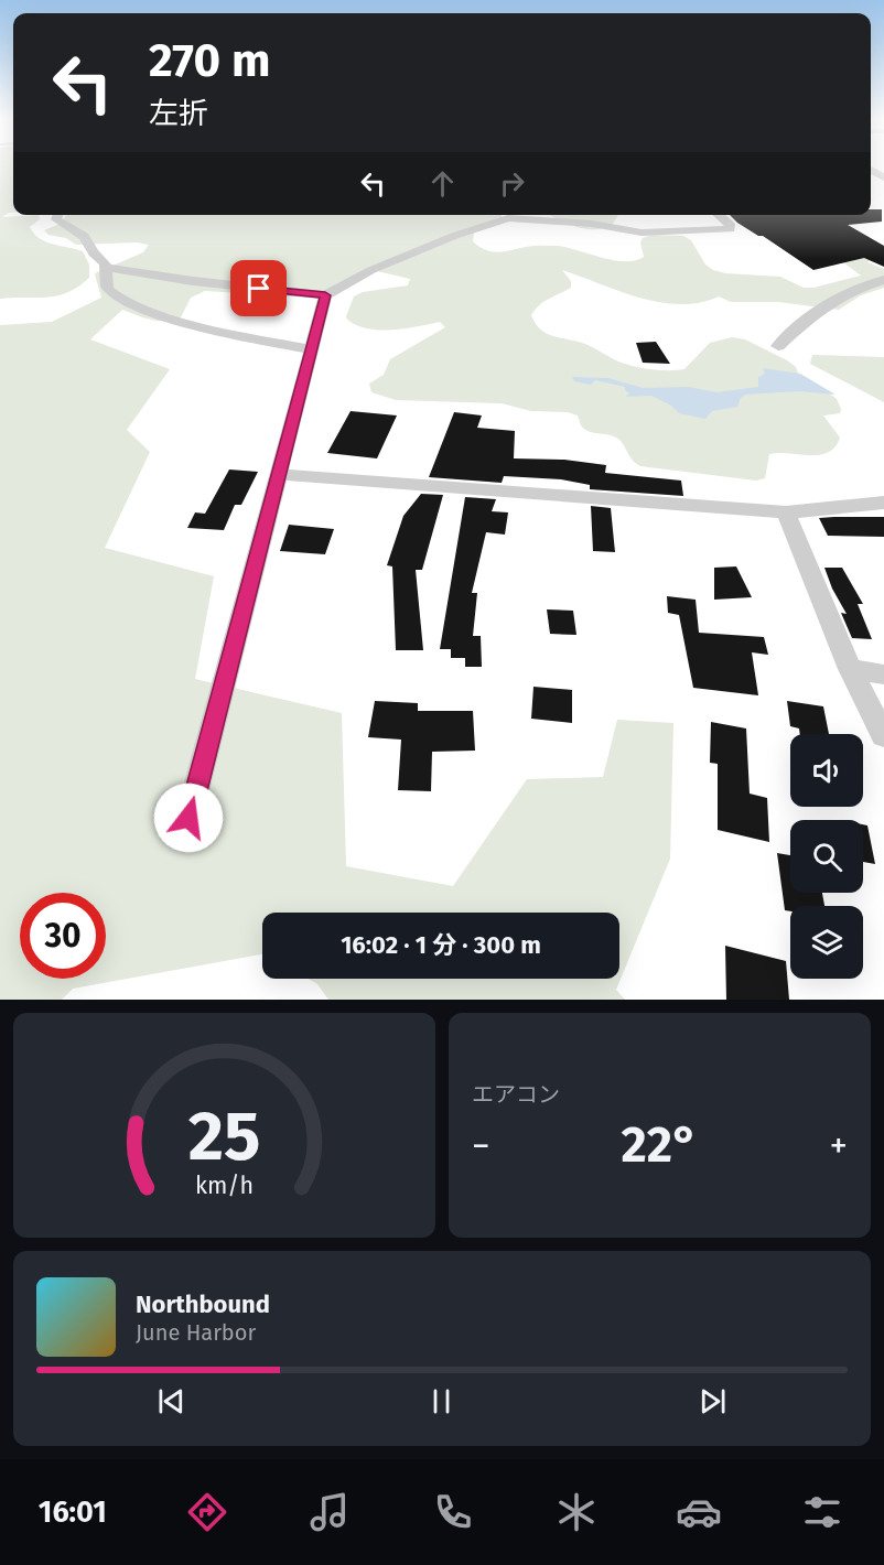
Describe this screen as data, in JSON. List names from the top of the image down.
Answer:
{
  "page": {
    "turn": ["270 m", "左折"],
    "limit": "30",
    "trip": "16:02 · 1 分 · 300 m",
    "tile": "エアコン",
    "heat": ["−", "22°", "+"],
    "song": ["Northbound", "June Harbor"],
    "tabs": "16:01",
    "gauge": ["25", "km/h"]
  }
}
